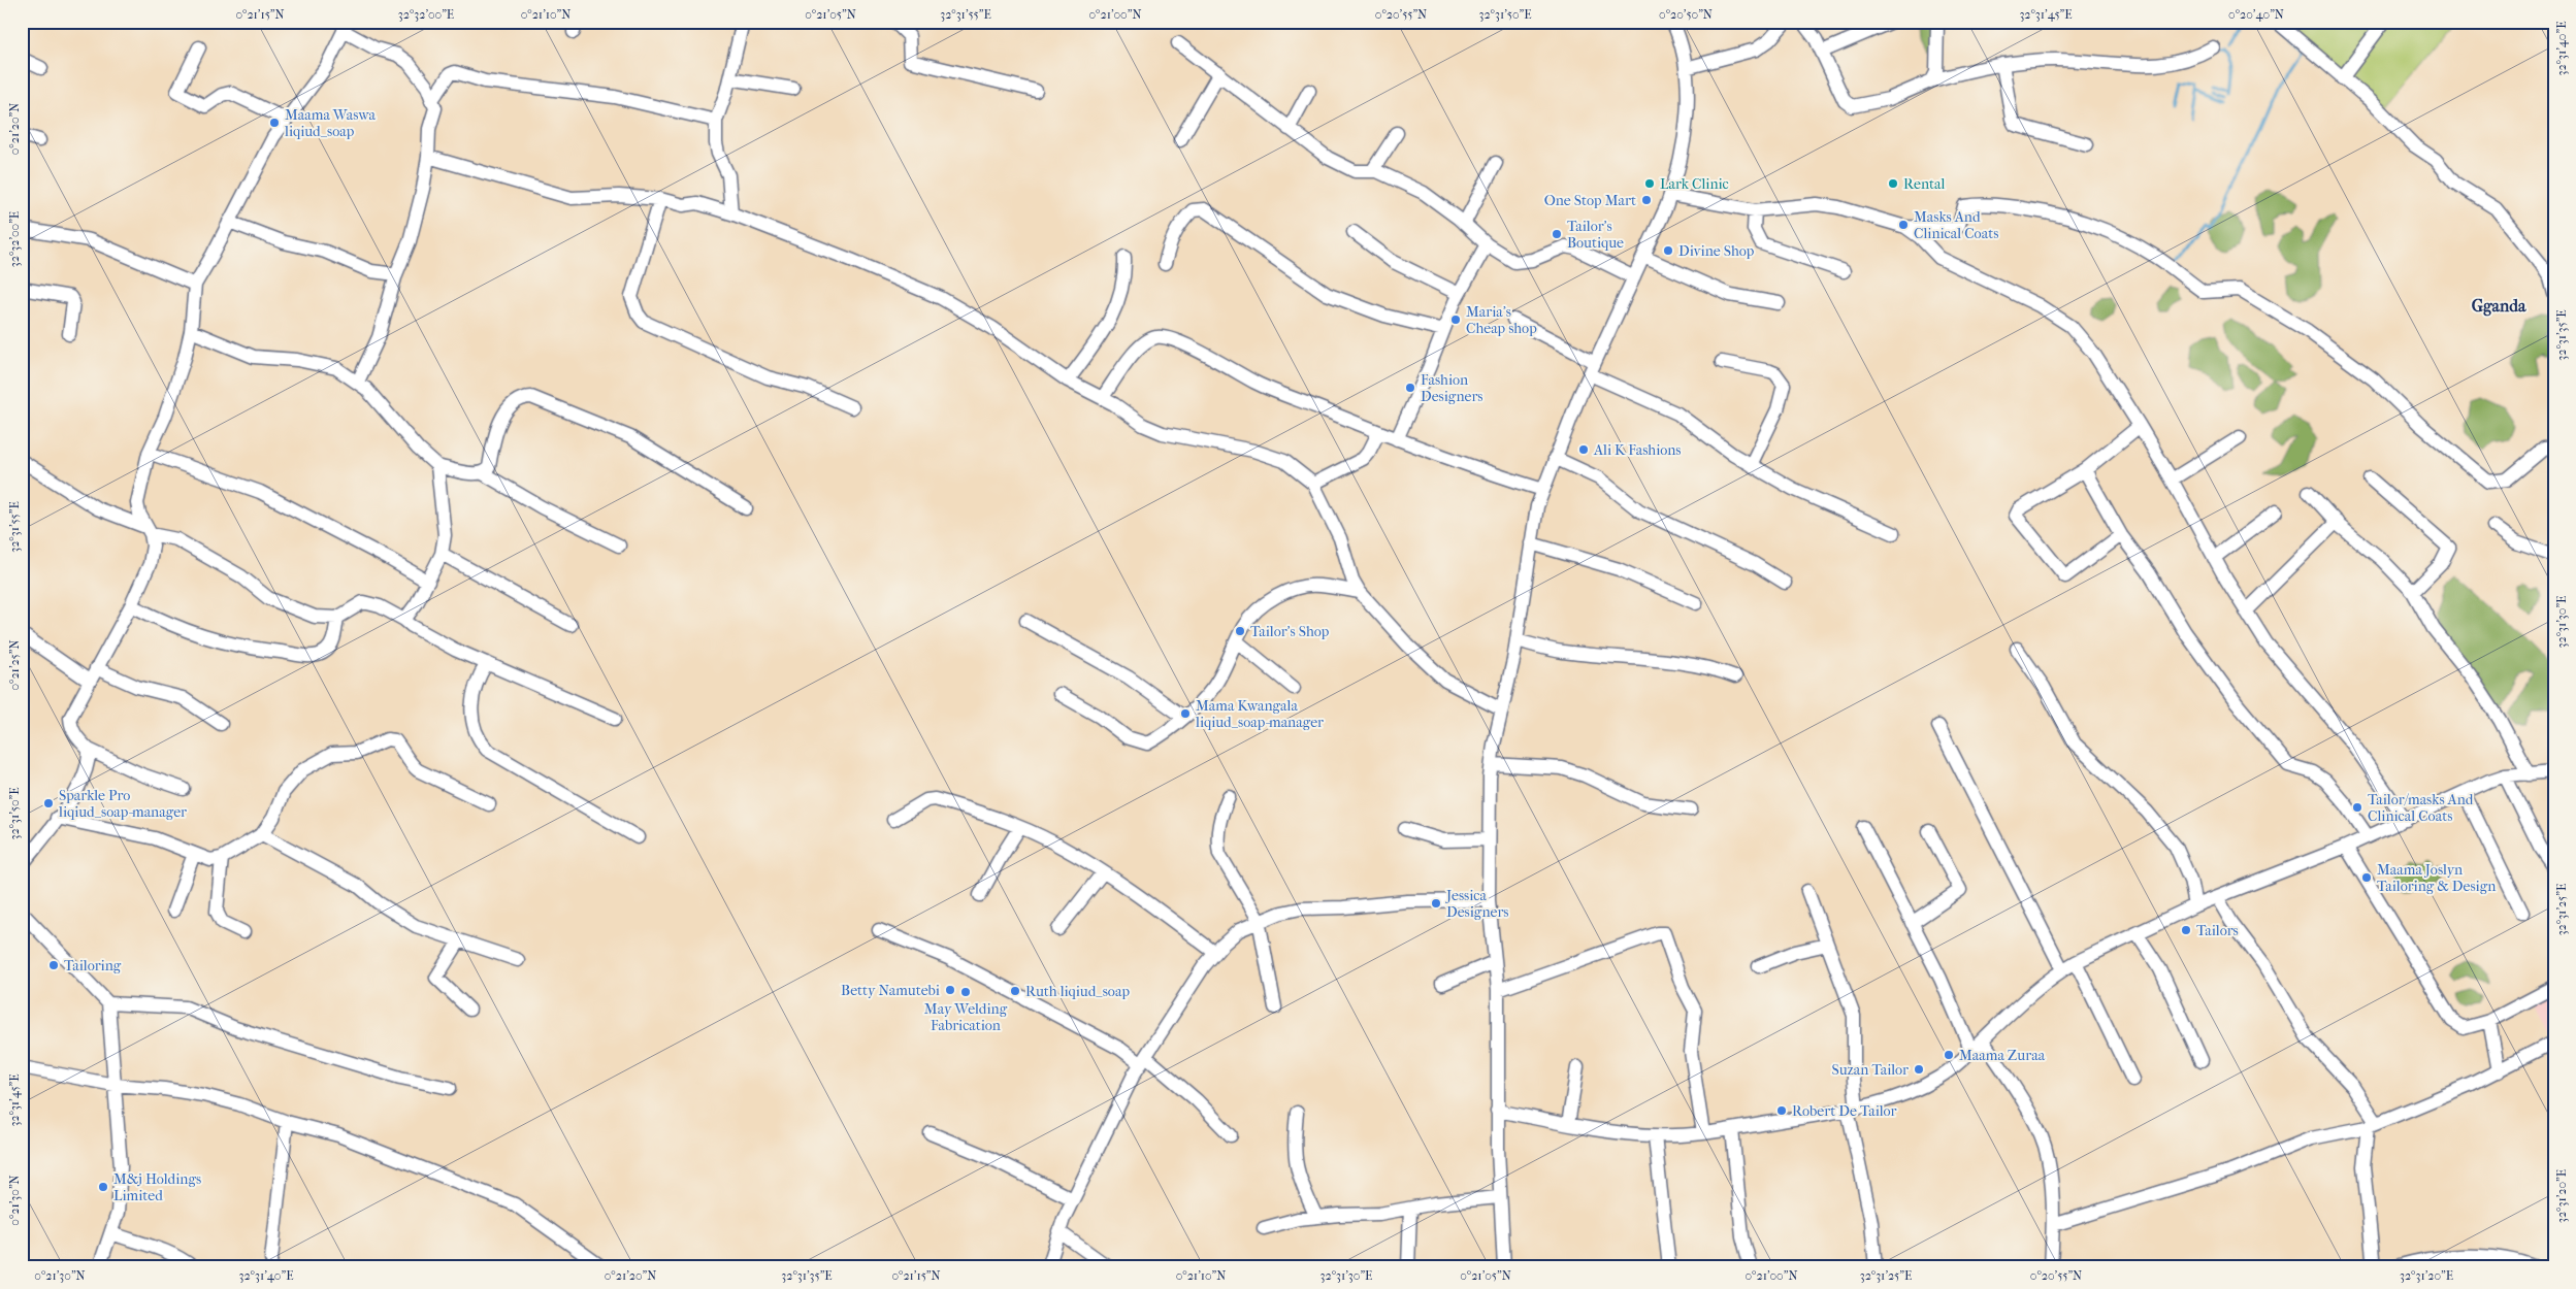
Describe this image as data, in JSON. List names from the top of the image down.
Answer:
{
  "districts": ["Gganda"],
  "places": [
    "Maama Waswa liqiud_soap",
    "Lark Clinic",
    "Rental",
    "One Stop Mart",
    "Masks And Clinical Coats",
    "Tailor's Boutique",
    "Divine Shop",
    "Maria's Cheap shop",
    "Fashion Designers",
    "Ali K Fashions",
    "Tailor's Shop",
    "Mama Kwangala liqiud_soap-manager",
    "Sparkle Pro liqiud_soap-manager",
    "Tailor/masks And Clinical Coats",
    "Maama Joslyn Tailoring & Design",
    "Jessica Designers",
    "Tailors",
    "Tailoring",
    "Betty Namutebi",
    "Ruth liqiud_soap",
    "May Welding Fabrication",
    "Maama Zuraa",
    "Suzan Tailor",
    "Robert De Tailor",
    "M&j Holdings Limited"
  ],
  "coordinates": [
    "0°21'15\"N",
    "32°32'00\"E",
    "0°21'10\"N",
    "0°21'05\"N",
    "32°31'55\"E",
    "0°21'00\"N",
    "0°20'55\"N",
    "32°31'50\"E",
    "0°20'50\"N",
    "32°31'45\"E",
    "0°20'40\"N",
    "32°31'40\"E",
    "0°21'20\"N",
    "32°31'35\"E",
    "32°31'30\"E",
    "0°21'25\"N",
    "32°31'25\"E",
    "32°31'20\"E",
    "0°21'30\"N"
  ]
}
